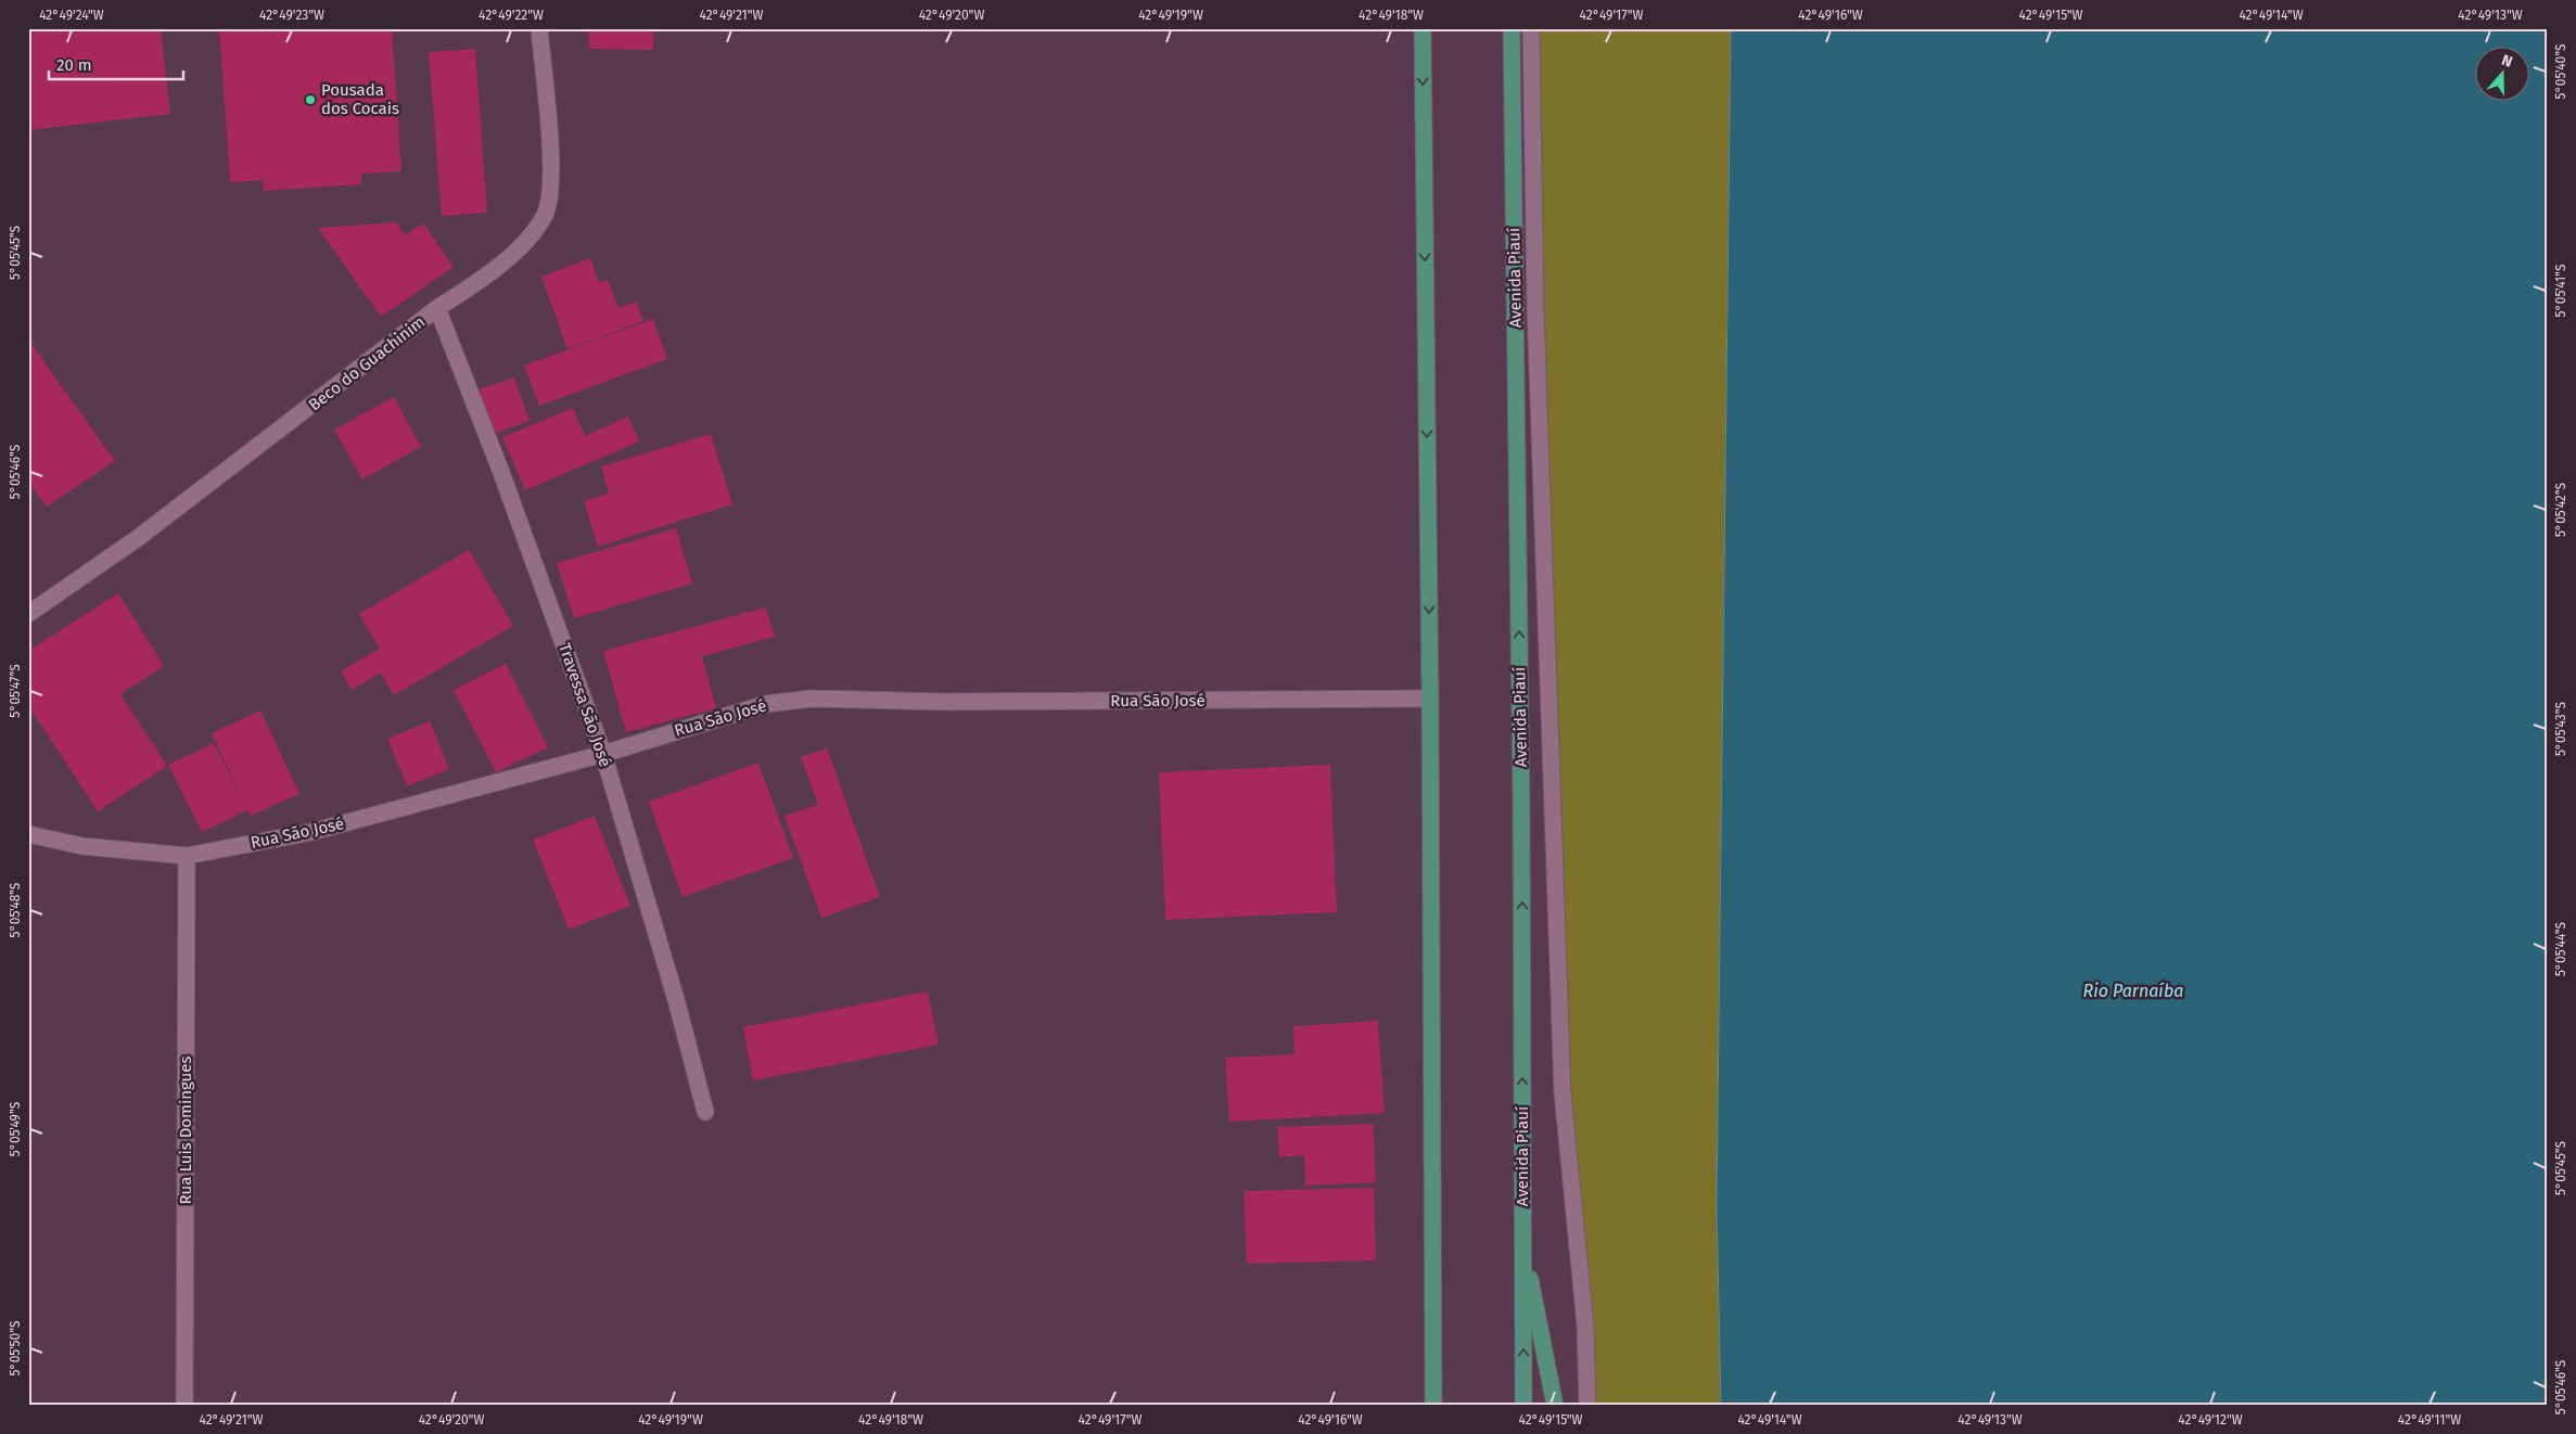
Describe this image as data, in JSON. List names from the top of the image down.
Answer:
{
  "streets": {
    "main road": ["Avenida Piauí"],
    "street": [
      "Beco do Guachinim",
      "Rua São José",
      "Travessa São José",
      "Rua Luis Domingues"
    ]
  },
  "crossings": [
    ["Beco do Guachinim", "Travessa São José"],
    ["Rua São José", "Travessa São José"],
    ["Rua São José", "Rua Luis Domingues"]
  ],
  "water": ["Rio Parnaíba"],
  "places": ["Pousada dos Cocais"],
  "scale_bar": "20 m",
  "north": "top",
  "coordinates": [
    "42°49'24\"W",
    "42°49'23\"W",
    "42°49'22\"W",
    "42°49'21\"W",
    "42°49'20\"W",
    "42°49'19\"W",
    "42°49'18\"W",
    "42°49'17\"W",
    "42°49'16\"W",
    "42°49'15\"W",
    "42°49'14\"W",
    "42°49'13\"W",
    "5°05'40\"S",
    "5°05'45\"S",
    "5°05'41\"S",
    "5°05'46\"S",
    "5°05'42\"S",
    "5°05'47\"S",
    "5°05'43\"S",
    "5°05'48\"S",
    "5°05'44\"S",
    "5°05'49\"S",
    "5°05'50\"S",
    "42°49'12\"W",
    "42°49'11\"W"
  ]
}
